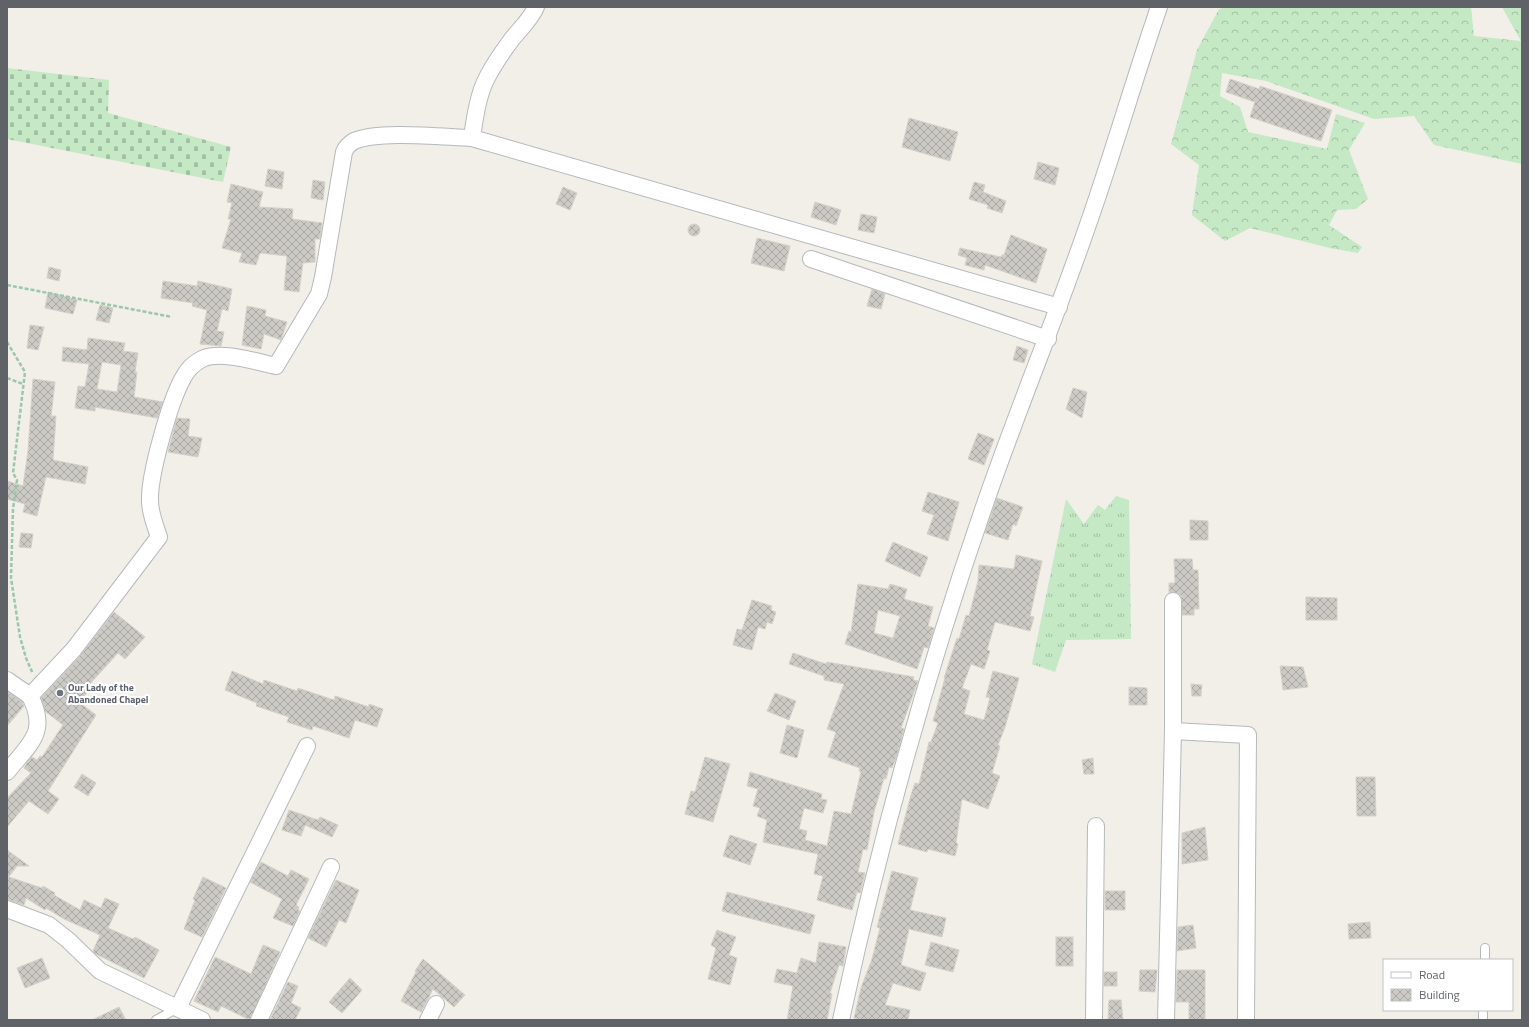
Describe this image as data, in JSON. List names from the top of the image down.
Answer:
{
  "places": ["Our Lady of the Abandoned Chapel"],
  "legend": ["Road", "Building"]
}
